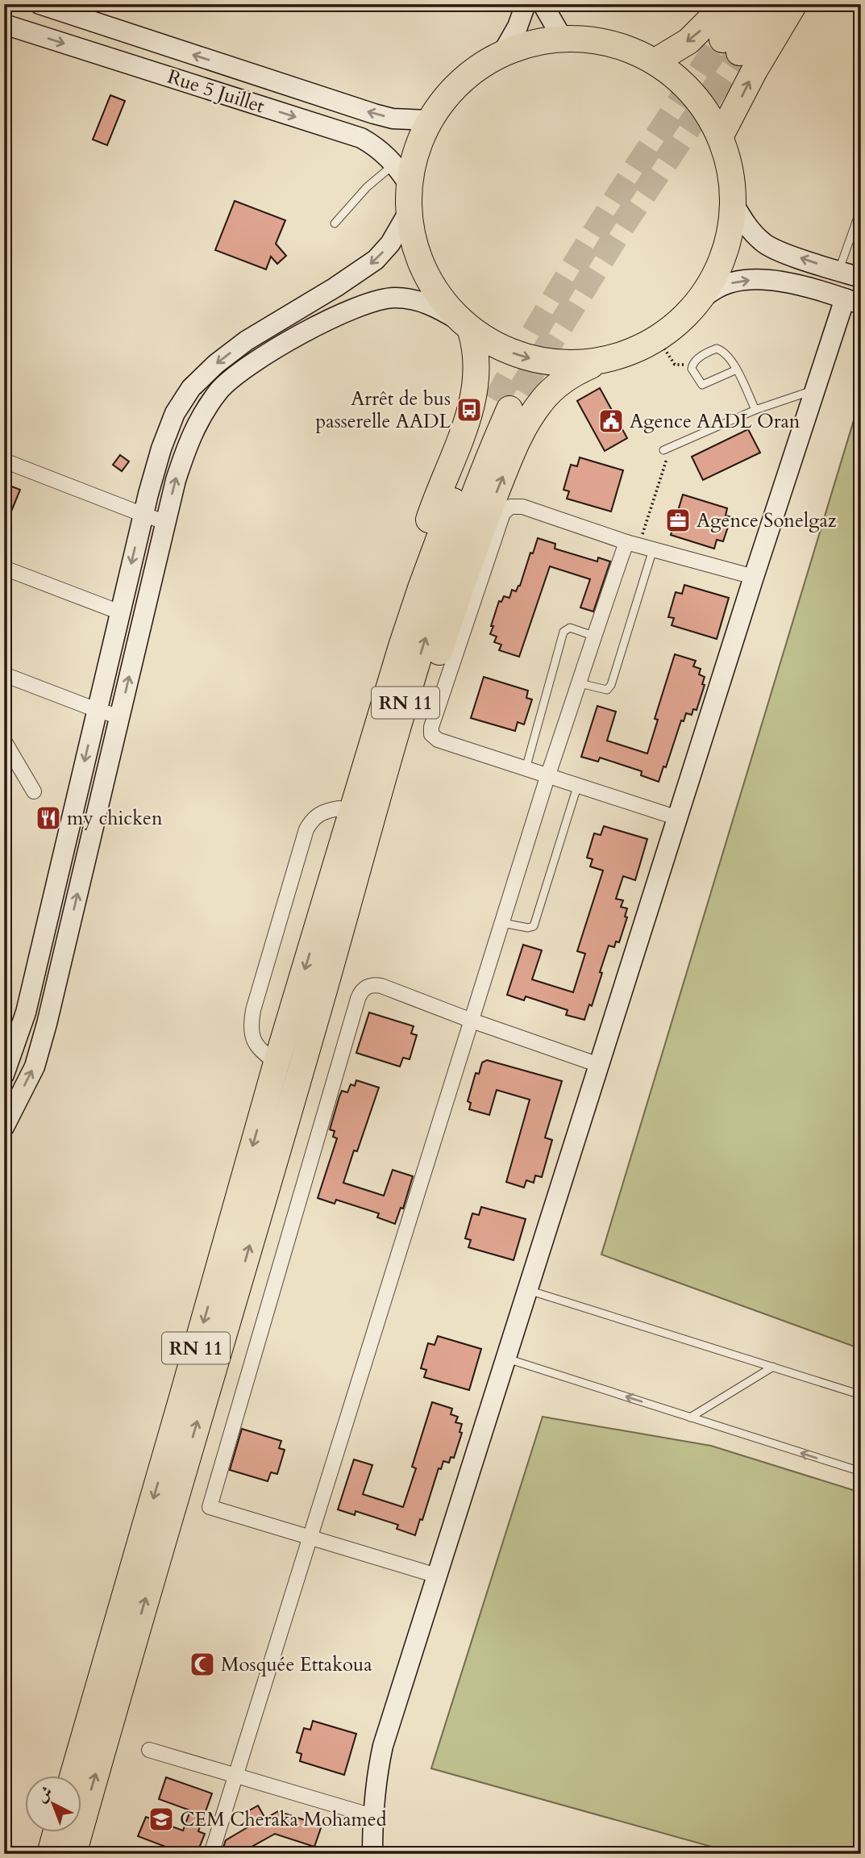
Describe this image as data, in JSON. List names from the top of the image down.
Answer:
{
  "streets": {
    "highway": ["RN 11"],
    "main road": ["Rue 5 Juillet"]
  },
  "places": {
    "bus stop": ["Arrêt de bus passerelle AADL"],
    "public building": ["Agence AADL Oran"],
    "office": ["Agence Sonelgaz"],
    "restaurant": ["my chicken"],
    "mosque": ["Mosquée Ettakoua"],
    "school or university": ["CEM Cheraka Mohamed"]
  },
  "north": "top left"
}
